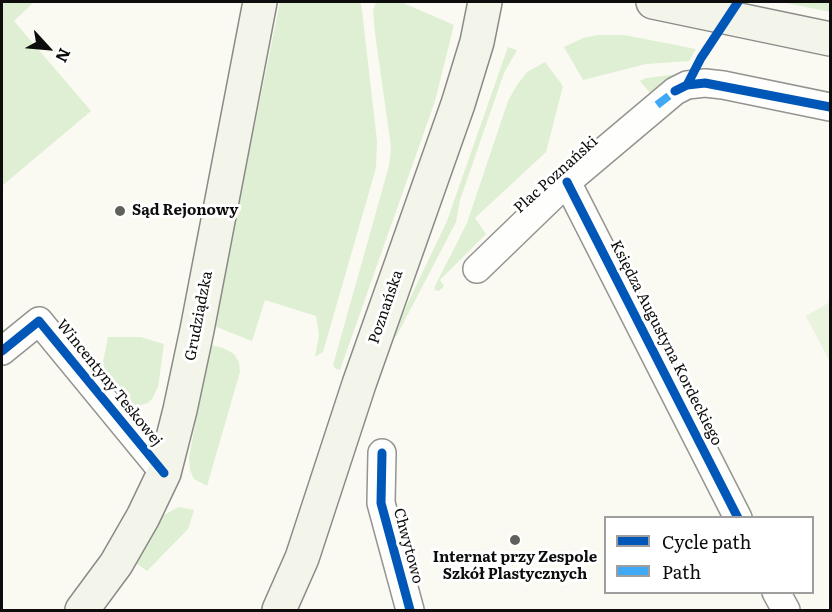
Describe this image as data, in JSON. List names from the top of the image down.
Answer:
{
  "streets": {
    "main road": ["Poznańska", "Grudziądzka"],
    "street": [
      "Plac Poznański",
      "Księdza Augustyna Kordeckiego",
      "Wincentyny Teskowej",
      "Chwytowo"
    ]
  },
  "crossings": [
    ["Plac Poznański", "Księdza Augustyna Kordeckiego"],
    ["Grudziądzka", "Wincentyny Teskowej"]
  ],
  "places": ["Sąd Rejonowy", "Internat przy Zespole Szkół Plastycznych"],
  "legend": ["Cycle path", "Path"],
  "north": "bottom right"
}
